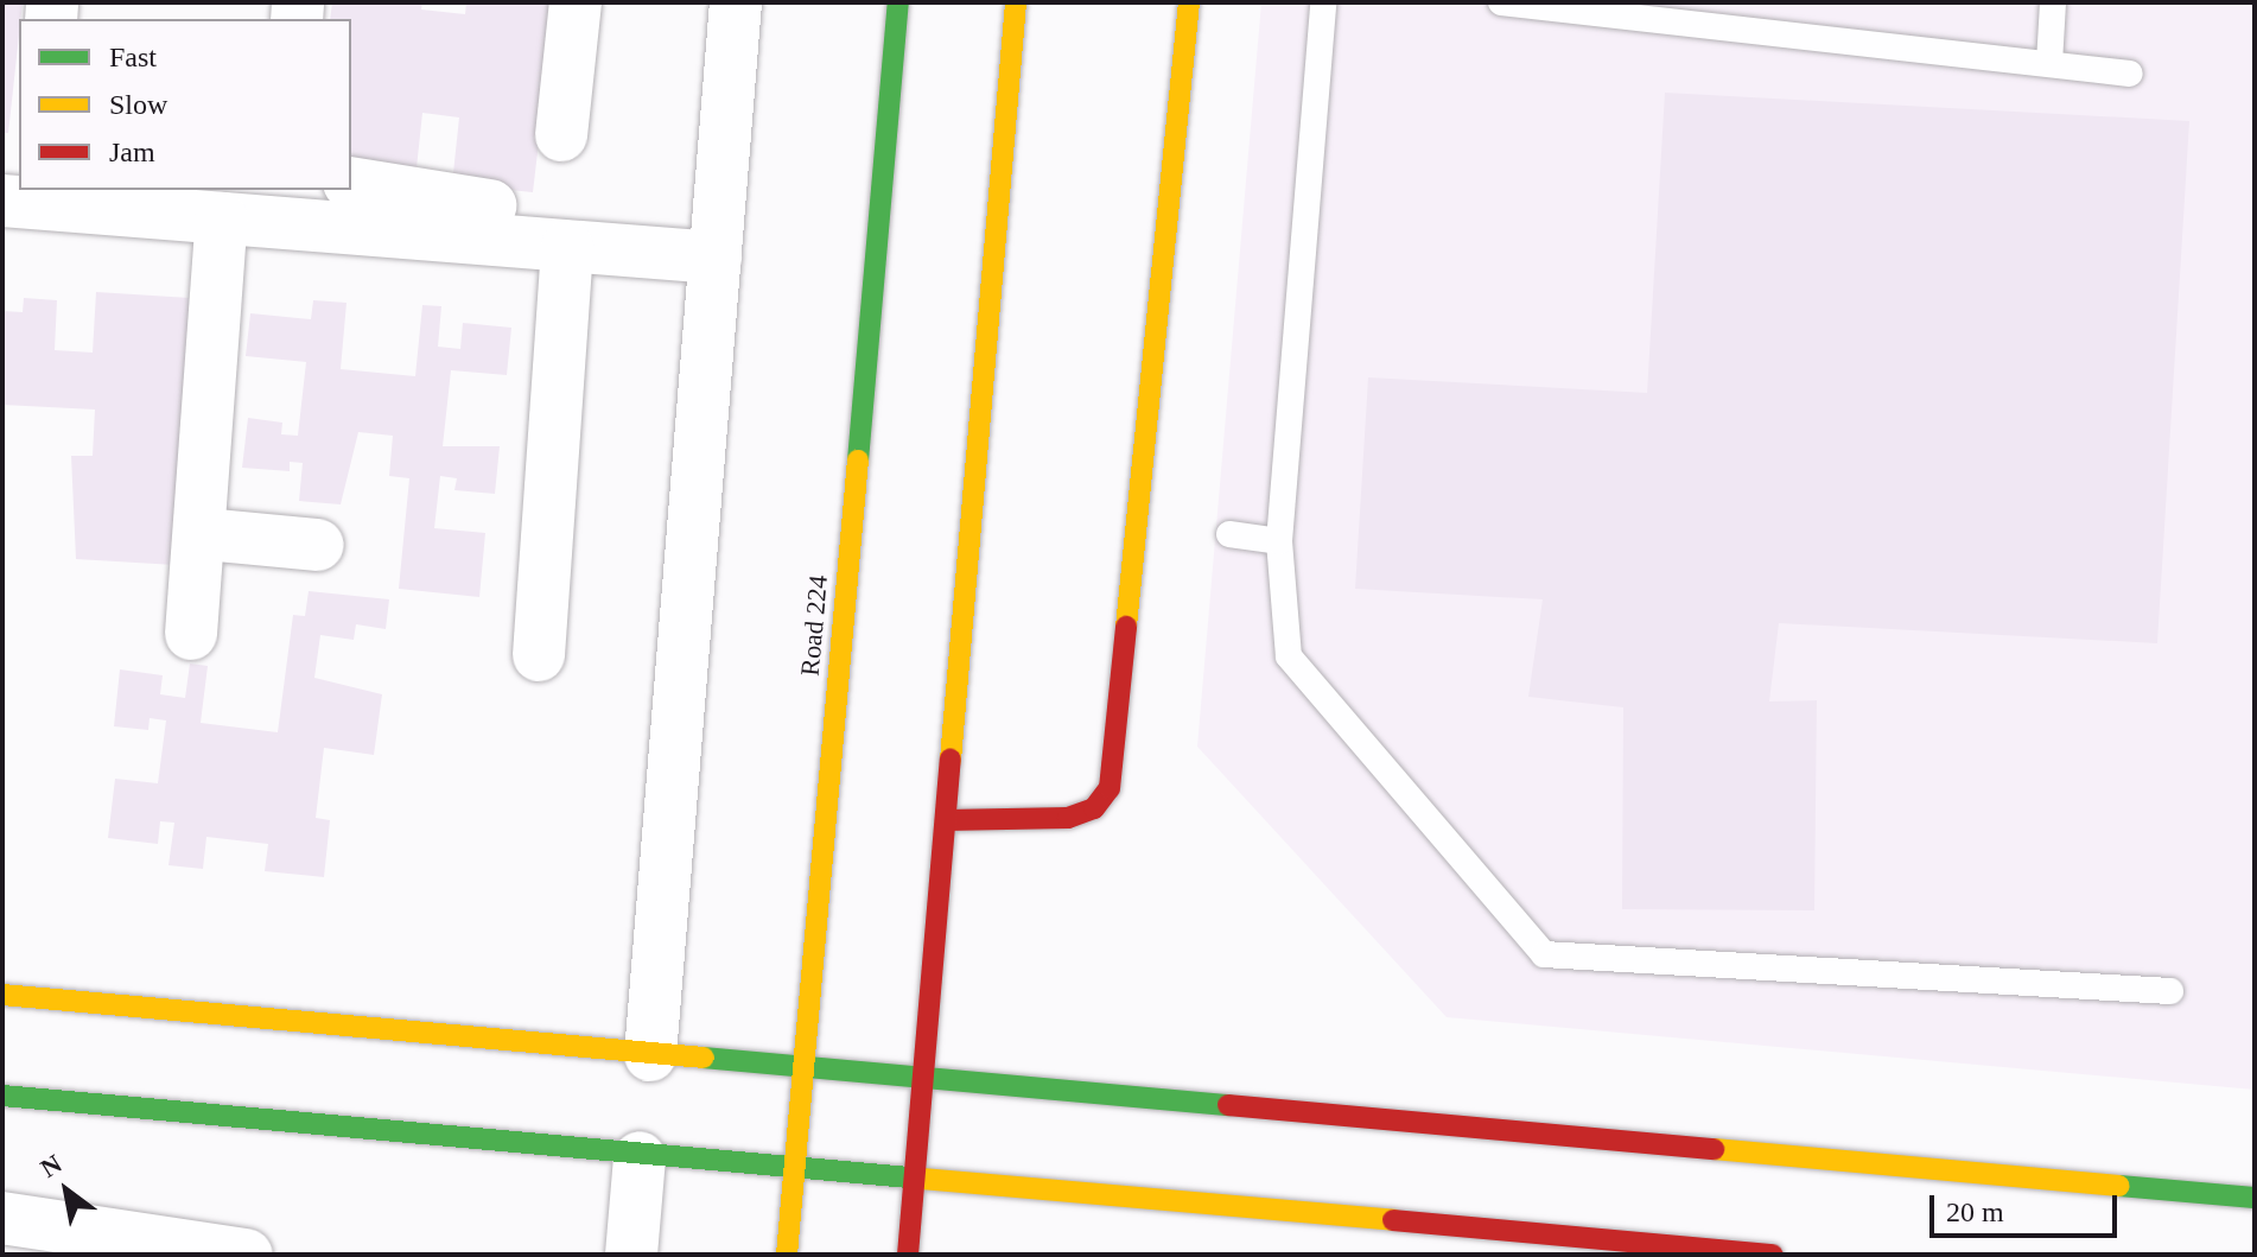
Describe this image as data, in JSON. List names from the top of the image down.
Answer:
{
  "streets": {
    "street": ["Road 224"]
  },
  "legend": ["Fast", "Slow", "Jam"],
  "scale_bar": "20 m",
  "north": "top left"
}
